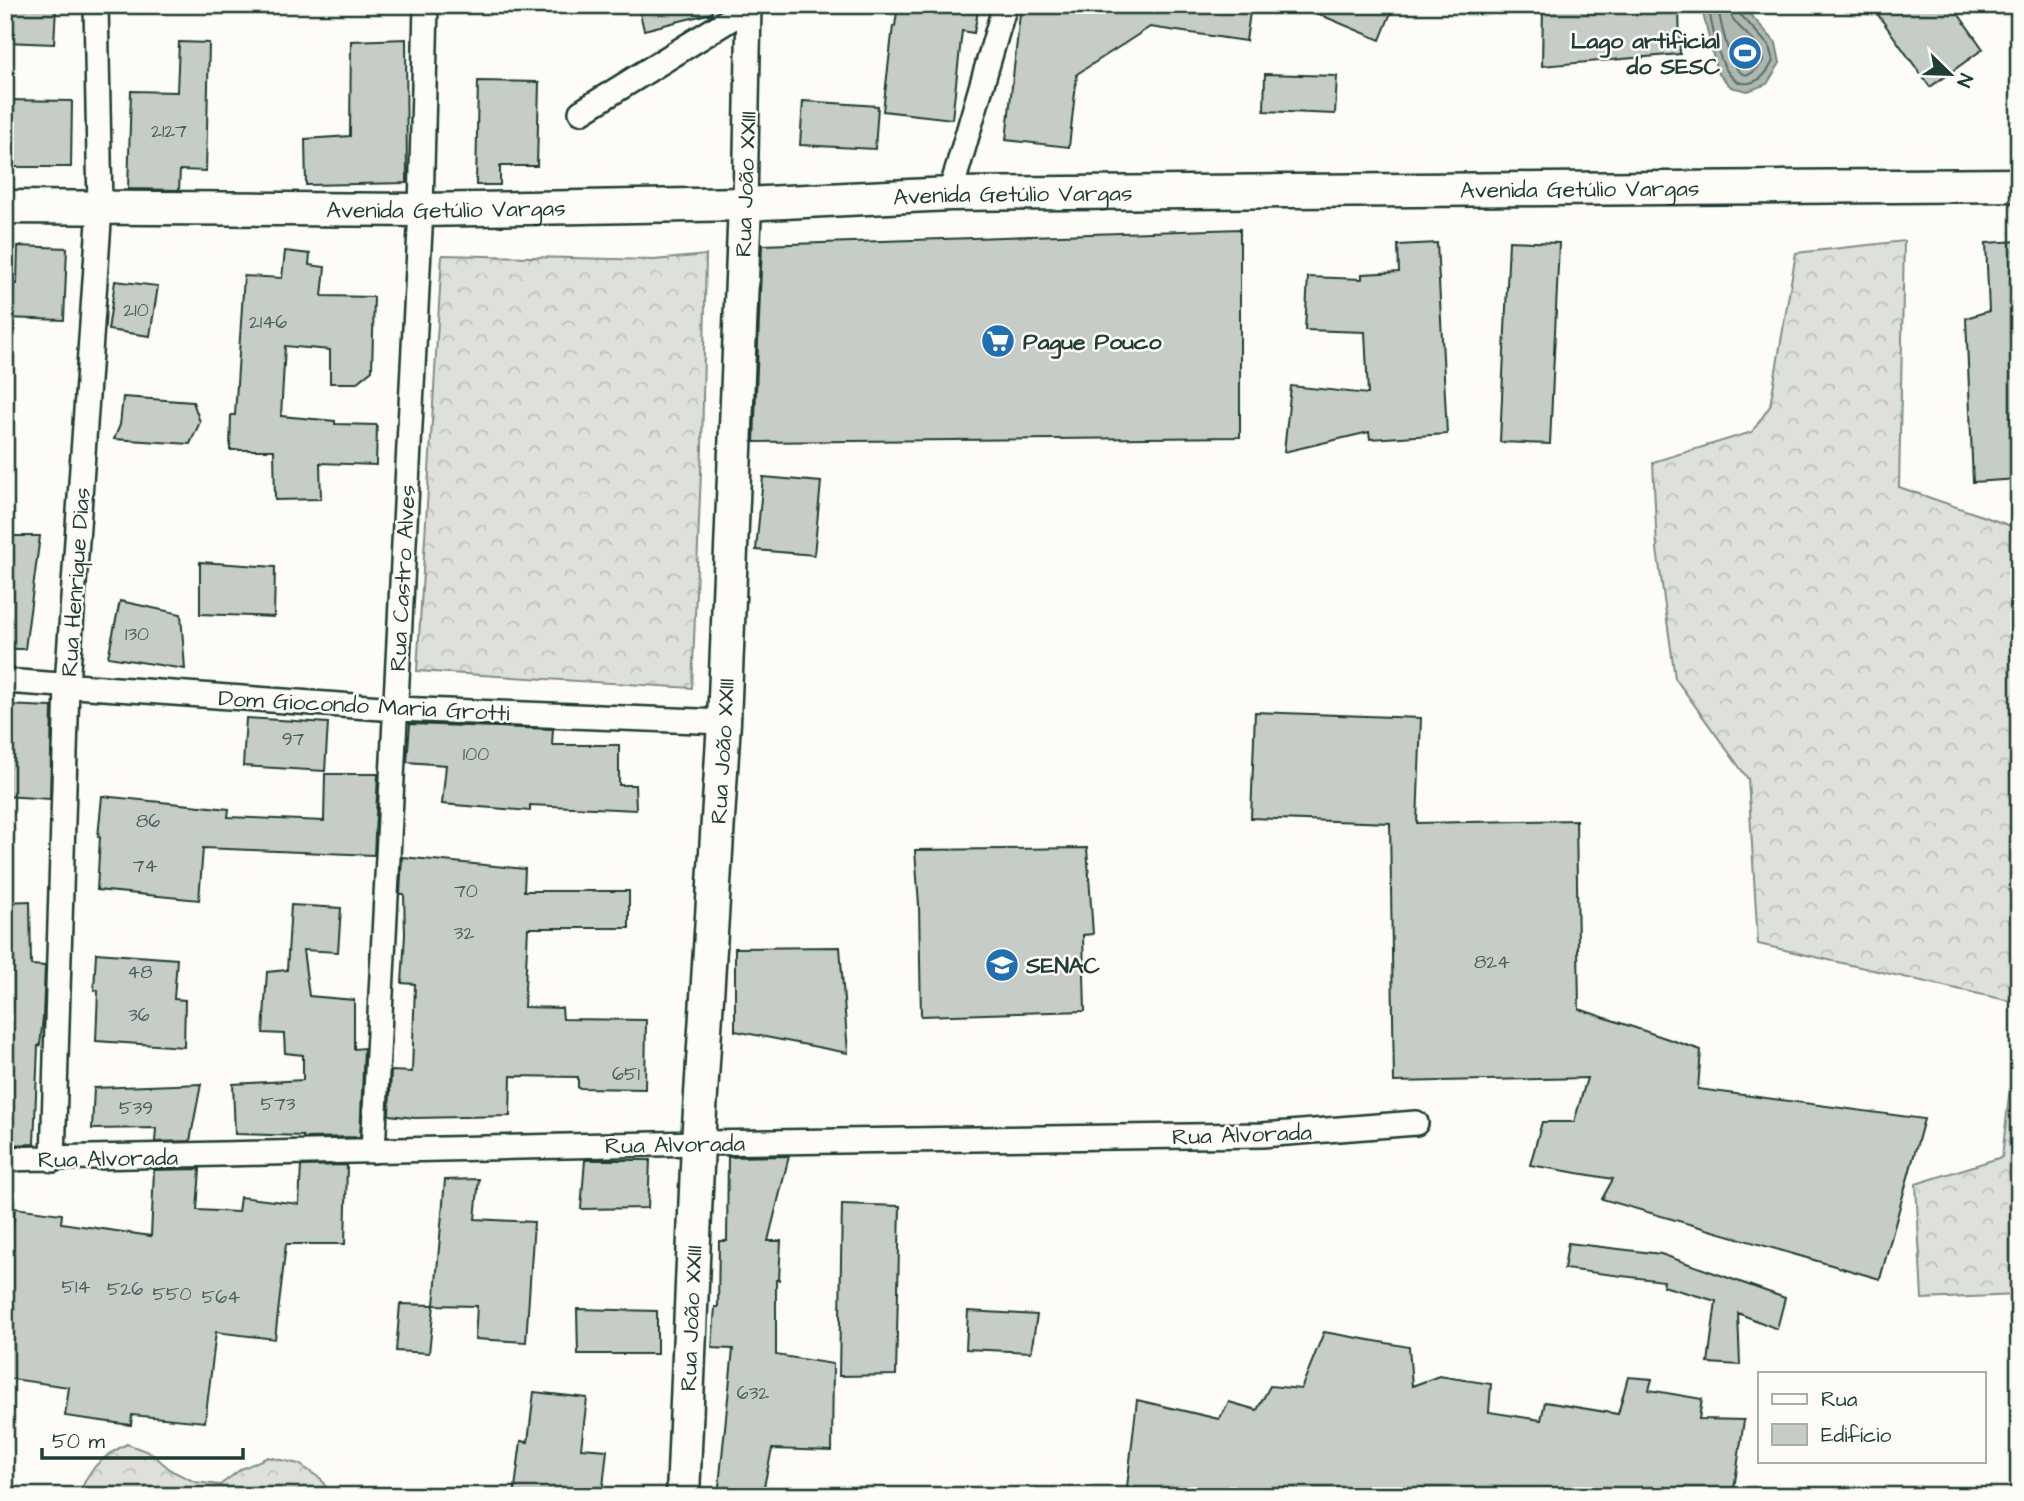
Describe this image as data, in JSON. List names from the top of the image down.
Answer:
{
  "streets": {
    "street": [
      "Rua João XXIII",
      "Avenida Getúlio Vargas",
      "Rua Castro Alves",
      "Rua Henrique Dias",
      "Dom Giocondo Maria Grotti",
      "Rua Alvorada"
    ]
  },
  "crossings": [
    ["Rua João XXIII", "Avenida Getúlio Vargas"],
    ["Rua João XXIII", "Dom Giocondo Maria Grotti"],
    ["Rua João XXIII", "Rua Alvorada"],
    ["Avenida Getúlio Vargas", "Rua Castro Alves"],
    ["Avenida Getúlio Vargas", "Rua Henrique Dias"],
    ["Rua Castro Alves", "Dom Giocondo Maria Grotti"],
    ["Rua Castro Alves", "Rua Alvorada"],
    ["Rua Henrique Dias", "Dom Giocondo Maria Grotti"],
    ["Rua Henrique Dias", "Rua Alvorada"]
  ],
  "places": {
    "sports": ["Lago artificial do SESC"],
    "supermarket": ["Pague Pouco"],
    "school or university": ["SENAC"]
  },
  "house_numbers": [
    "2127",
    "210",
    "2146",
    "130",
    "97",
    "100",
    "86",
    "74",
    "70",
    "32",
    "824",
    "48",
    "36",
    "651",
    "573",
    "539",
    "514",
    "526",
    "550",
    "564",
    "632"
  ],
  "legend": ["Rua", "Edifício"],
  "scale_bar": "50 m",
  "north": "bottom right"
}
